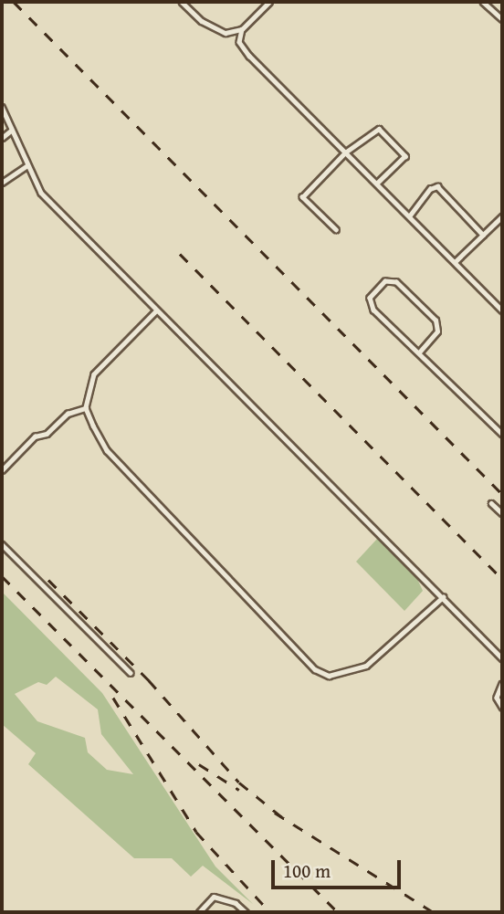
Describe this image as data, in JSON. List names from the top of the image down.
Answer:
{
  "scale_bar": "100 m"
}
